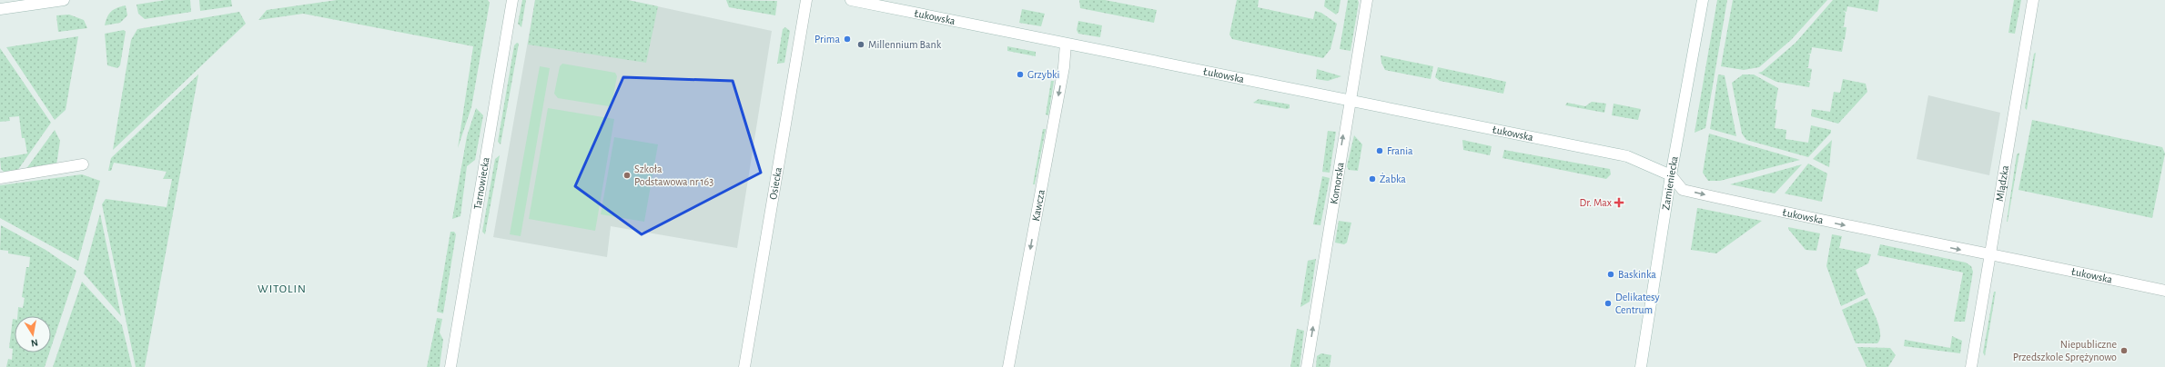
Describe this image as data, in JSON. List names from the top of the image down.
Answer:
{
  "streets": {
    "street": [
      "Łukowska",
      "Tarnowiecka",
      "Osiecka",
      "Komorska",
      "Zamieniecka",
      "Mlądzka",
      "Kawcza"
    ]
  },
  "crossings": [
    ["Łukowska", "Komorska"],
    ["Łukowska", "Zamieniecka"],
    ["Łukowska", "Mlądzka"],
    ["Łukowska", "Kawcza"]
  ],
  "one_way": ["Komorska", "Kawcza"],
  "districts": ["WITOLIN"],
  "places": {
    "other": [
      "Prima",
      "Millennium Bank",
      "Grzybki",
      "Frania",
      "Szkoła Podstawowa nr 163",
      "Żabka",
      "Baskinka",
      "Delikatesy Centrum",
      "Niepubliczne Przedszkole Sprężynowo"
    ],
    "health": ["Dr. Max"]
  },
  "north": "bottom"
}
